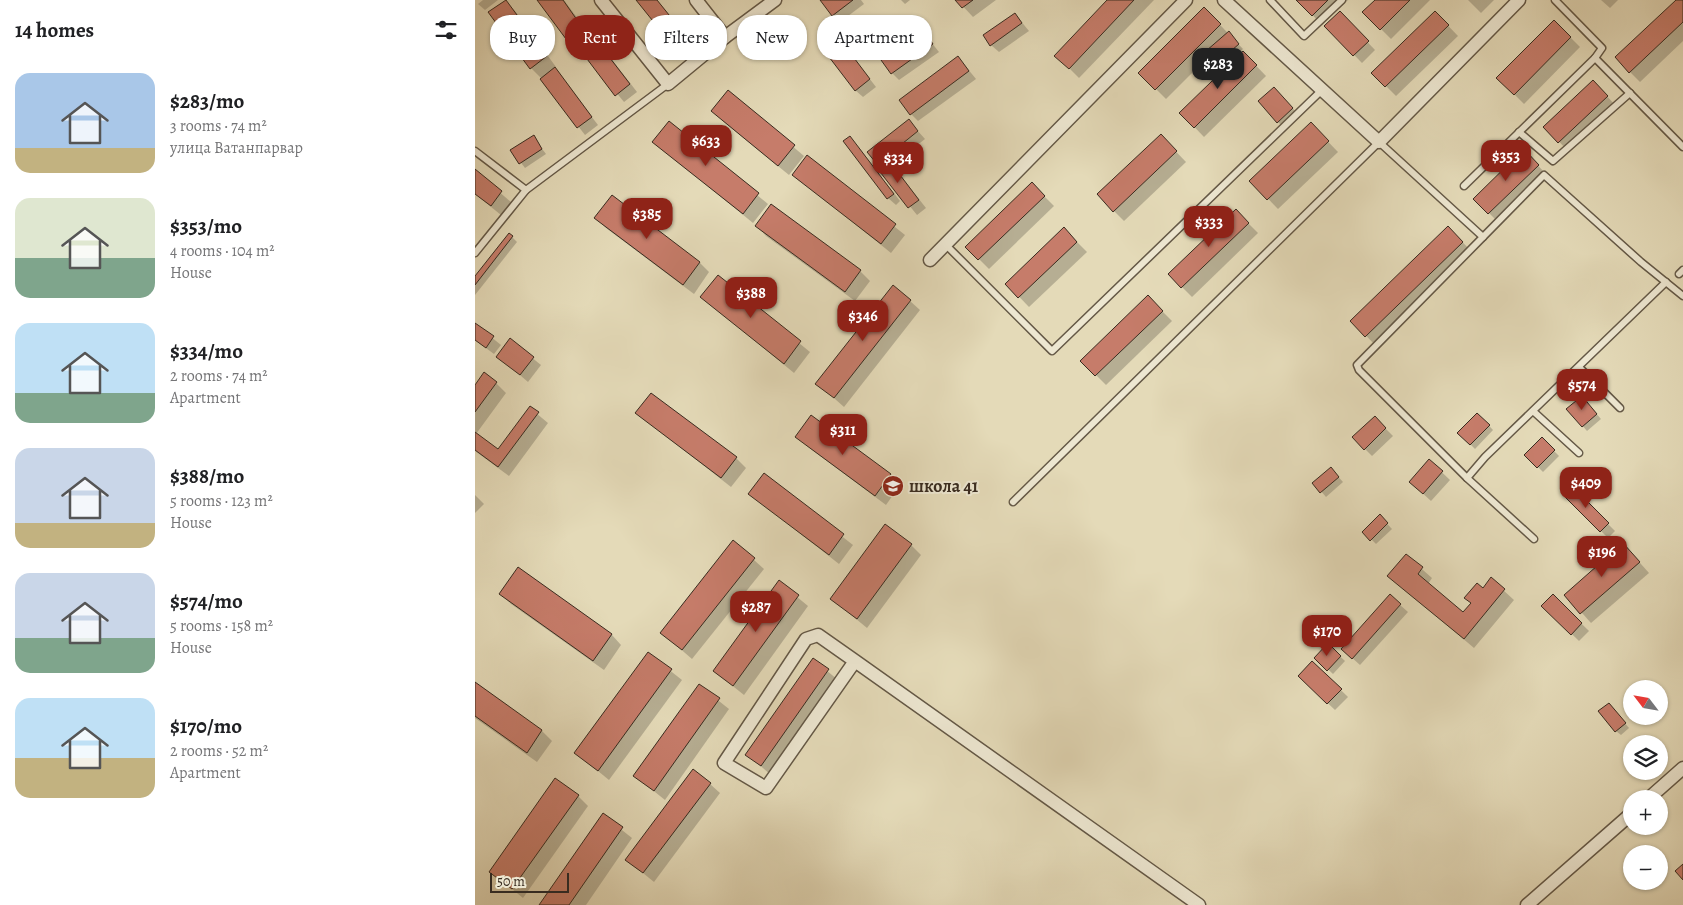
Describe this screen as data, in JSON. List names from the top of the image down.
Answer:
{
  "places": {
    "school or university": ["школа 41"]
  },
  "scale_bar": "50 m",
  "north": "top left",
  "page": {
    "heading": "14 homes",
    "chip": [
      "Buy",
      "Rent",
      "Filters",
      "New",
      "Apartment"
    ],
    "price": [
      "$283",
      "$633",
      "$353",
      "$334",
      "$385",
      "$333",
      "$388",
      "$346",
      "$574",
      "$311",
      "$409",
      "$196",
      "$287",
      "$170"
    ],
    "list": [
      {
        "name": "$283/mo",
        "note": "3 rooms · 74 m² · улица Ватанпарвар"
      },
      {
        "name": "$353/mo",
        "note": "4 rooms · 104 m² · House"
      },
      {
        "name": "$334/mo",
        "note": "2 rooms · 74 m² · Apartment"
      },
      {
        "name": "$388/mo",
        "note": "5 rooms · 123 m² · House"
      },
      {
        "name": "$574/mo",
        "note": "5 rooms · 158 m² · House"
      },
      {
        "name": "$170/mo",
        "note": "2 rooms · 52 m² · Apartment"
      }
    ],
    "map_buttons": ["+", "−"],
    "scale": "50 m"
  }
}
